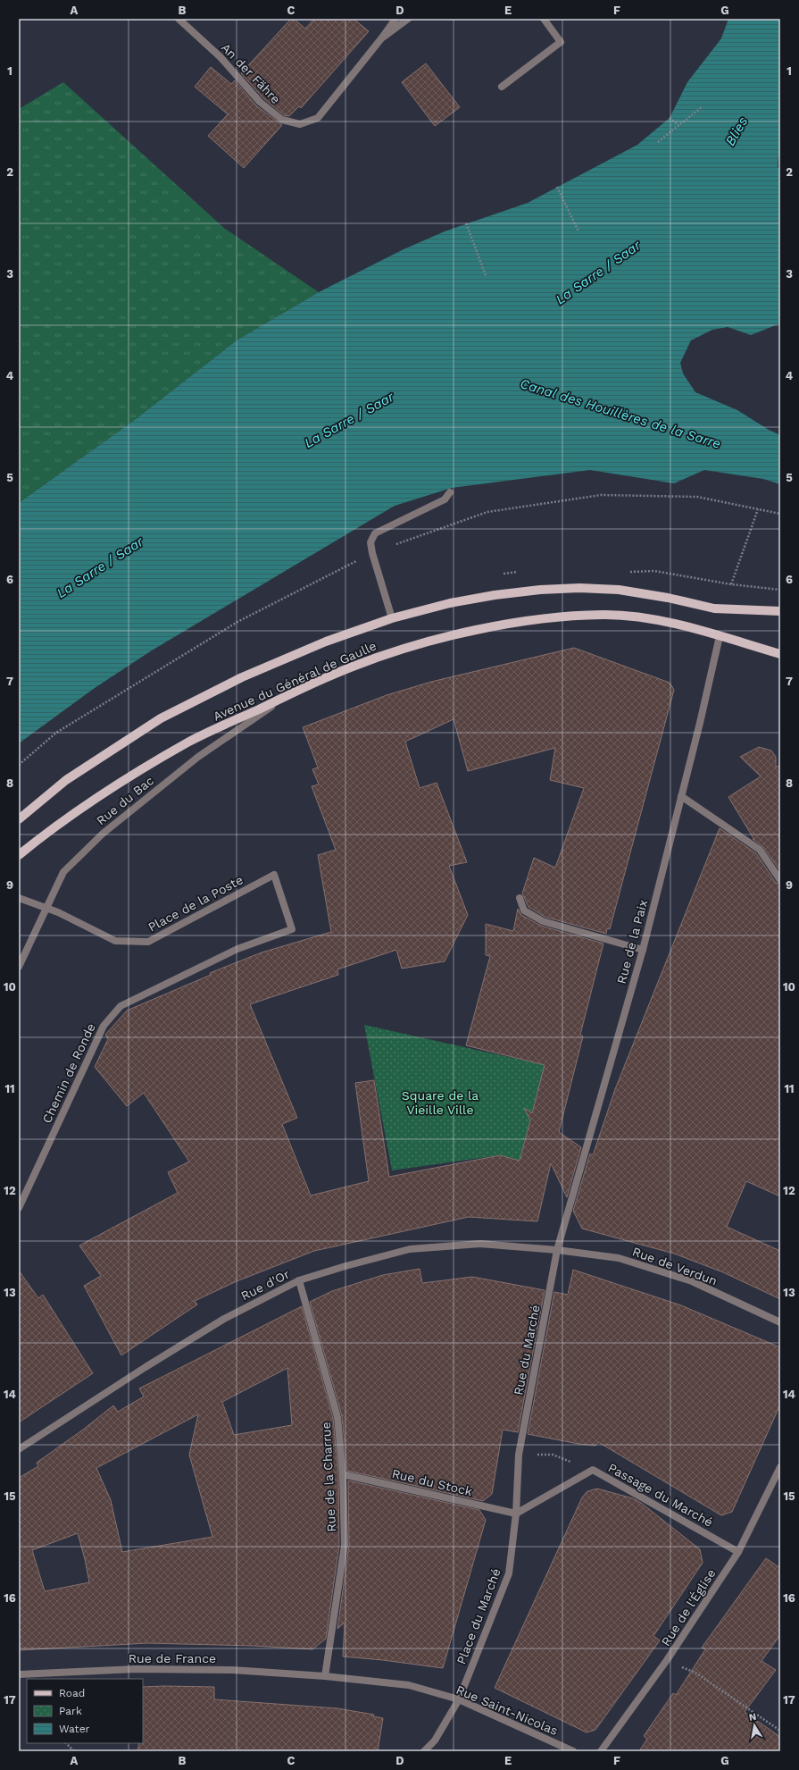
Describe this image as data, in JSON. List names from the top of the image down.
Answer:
{
  "streets": {
    "main road": ["Avenue du Général de Gaulle"],
    "street": [
      "An der Fähre",
      "Rue du Bac",
      "Place de la Poste",
      "Rue de la Paix",
      "Chemin de Ronde",
      "Rue de Verdun",
      "Rue d'Or",
      "Rue du Marché",
      "Rue de la Charrue",
      "Rue du Stock",
      "Passage du Marché",
      "Rue de l'Église",
      "Place du Marché",
      "Rue de France",
      "Rue Saint-Nicolas"
    ]
  },
  "crossings": [
    ["Avenue du Général de Gaulle", "Rue du Bac"],
    ["Avenue du Général de Gaulle", "Rue de la Paix"],
    ["Rue du Bac", "Place de la Poste"],
    ["Place de la Poste", "Chemin de Ronde"],
    ["Rue de la Paix", "Rue de Verdun"],
    ["Rue de la Paix", "Rue d'Or"],
    ["Rue de la Paix", "Rue du Marché"],
    ["Rue de Verdun", "Rue d'Or"],
    ["Rue de Verdun", "Rue du Marché"],
    ["Rue d'Or", "Rue du Marché"],
    ["Rue d'Or", "Rue de la Charrue"],
    ["Rue du Marché", "Place du Marché"],
    ["Rue de la Charrue", "Rue du Stock"],
    ["Rue de la Charrue", "Rue de France"],
    ["Rue de la Charrue", "Rue Saint-Nicolas"],
    ["Rue du Stock", "Passage du Marché"],
    ["Rue du Stock", "Place du Marché"],
    ["Passage du Marché", "Rue de l'Église"],
    ["Passage du Marché", "Place du Marché"],
    ["Place du Marché", "Rue Saint-Nicolas"],
    ["Rue de France", "Rue Saint-Nicolas"]
  ],
  "water": ["Blies", "La Sarre / Saar", "Canal des Houillères de la Sarre"],
  "parks": ["Square de la Vieille Ville"],
  "legend": ["Road", "Park", "Water"],
  "north": "top",
  "grid": {
    "columns": [
      "A",
      "B",
      "C",
      "D",
      "E",
      "F",
      "G"
    ],
    "rows": [
      "1",
      "2",
      "3",
      "4",
      "5",
      "6",
      "7",
      "8",
      "9",
      "10",
      "11",
      "12",
      "13",
      "14",
      "15",
      "16",
      "17"
    ]
  }
}
